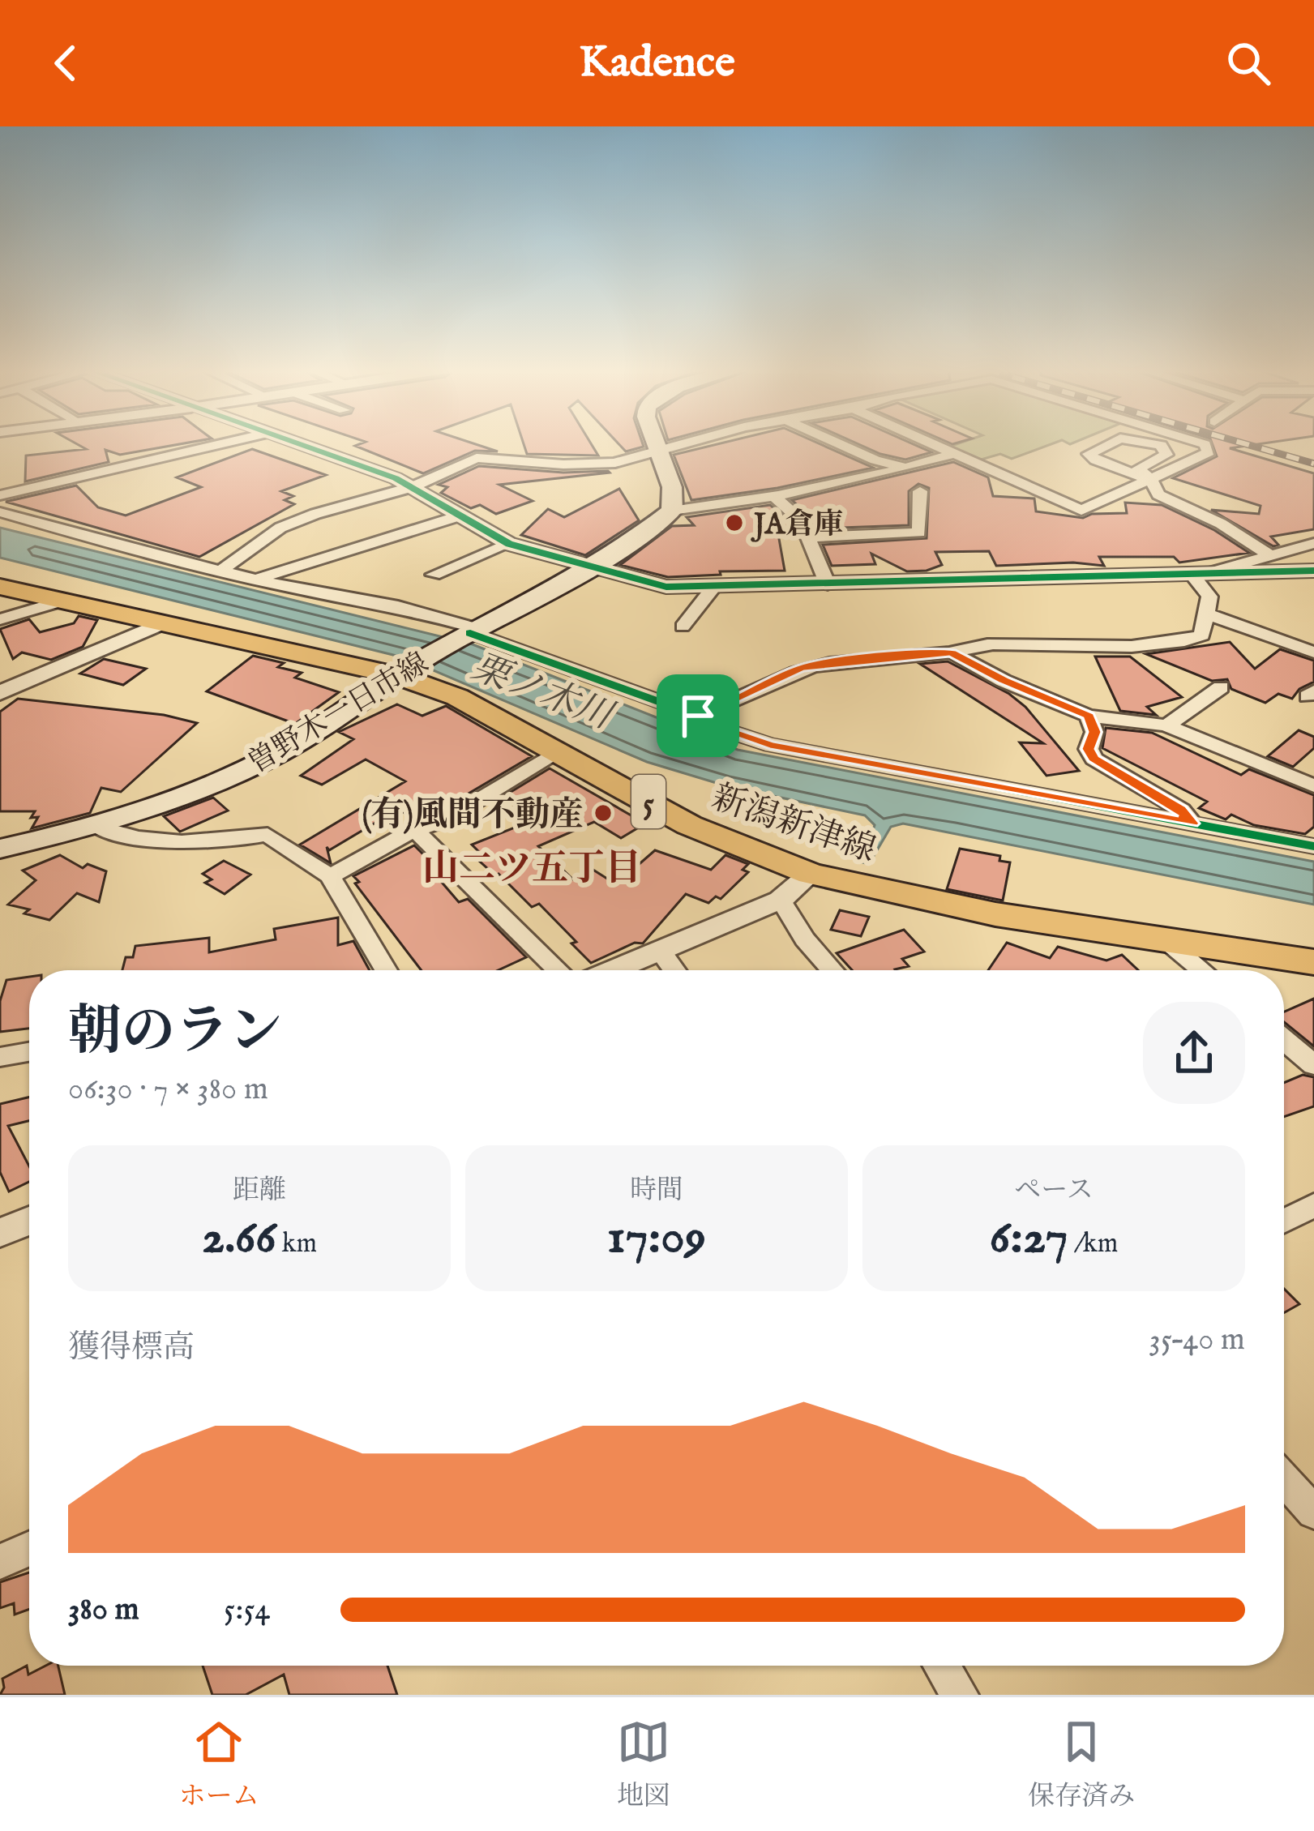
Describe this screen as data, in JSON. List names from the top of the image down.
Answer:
{
  "streets": {
    "main road": ["曽野木一日市線", "5", "新潟新津線"]
  },
  "crossings": [
    ["曽野木一日市線", "新潟新津線"]
  ],
  "districts": ["山二ツ五丁目"],
  "water": ["栗ノ木川"],
  "places": ["JA倉庫", "(有)風間不動産"],
  "page": {
    "header": "Kadence",
    "heading": ["朝のラン", "06:30 · 7 × 380 m"],
    "stats": [
      ["距離", "2.66 km"],
      ["時間", "17:09"],
      ["ペース", "6:27 /km"]
    ],
    "chart": ["獲得標高", "35–40 m"],
    "list": [
      {
        "name": "380 m",
        "note": "5:54"
      }
    ],
    "tabs": ["ホーム", "地図", "保存済み"]
  }
}
